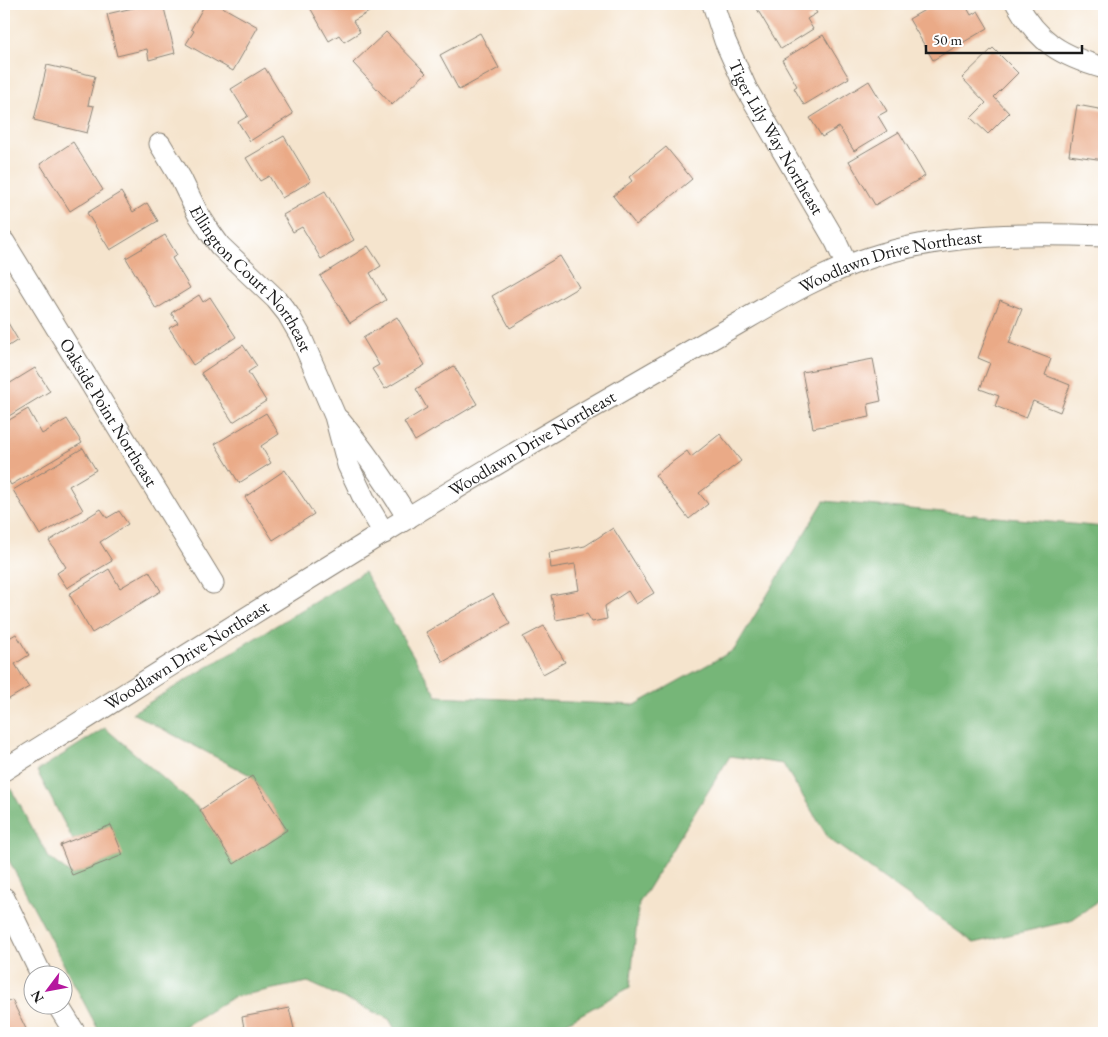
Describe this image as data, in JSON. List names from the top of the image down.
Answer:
{
  "streets": {
    "street": [
      "Tiger Lily Way Northeast",
      "Woodlawn Drive Northeast",
      "Ellington Court Northeast",
      "Oakside Point Northeast"
    ]
  },
  "crossings": [
    ["Tiger Lily Way Northeast", "Woodlawn Drive Northeast"],
    ["Woodlawn Drive Northeast", "Ellington Court Northeast"]
  ],
  "scale_bar": "50 m",
  "north": "bottom left"
}
